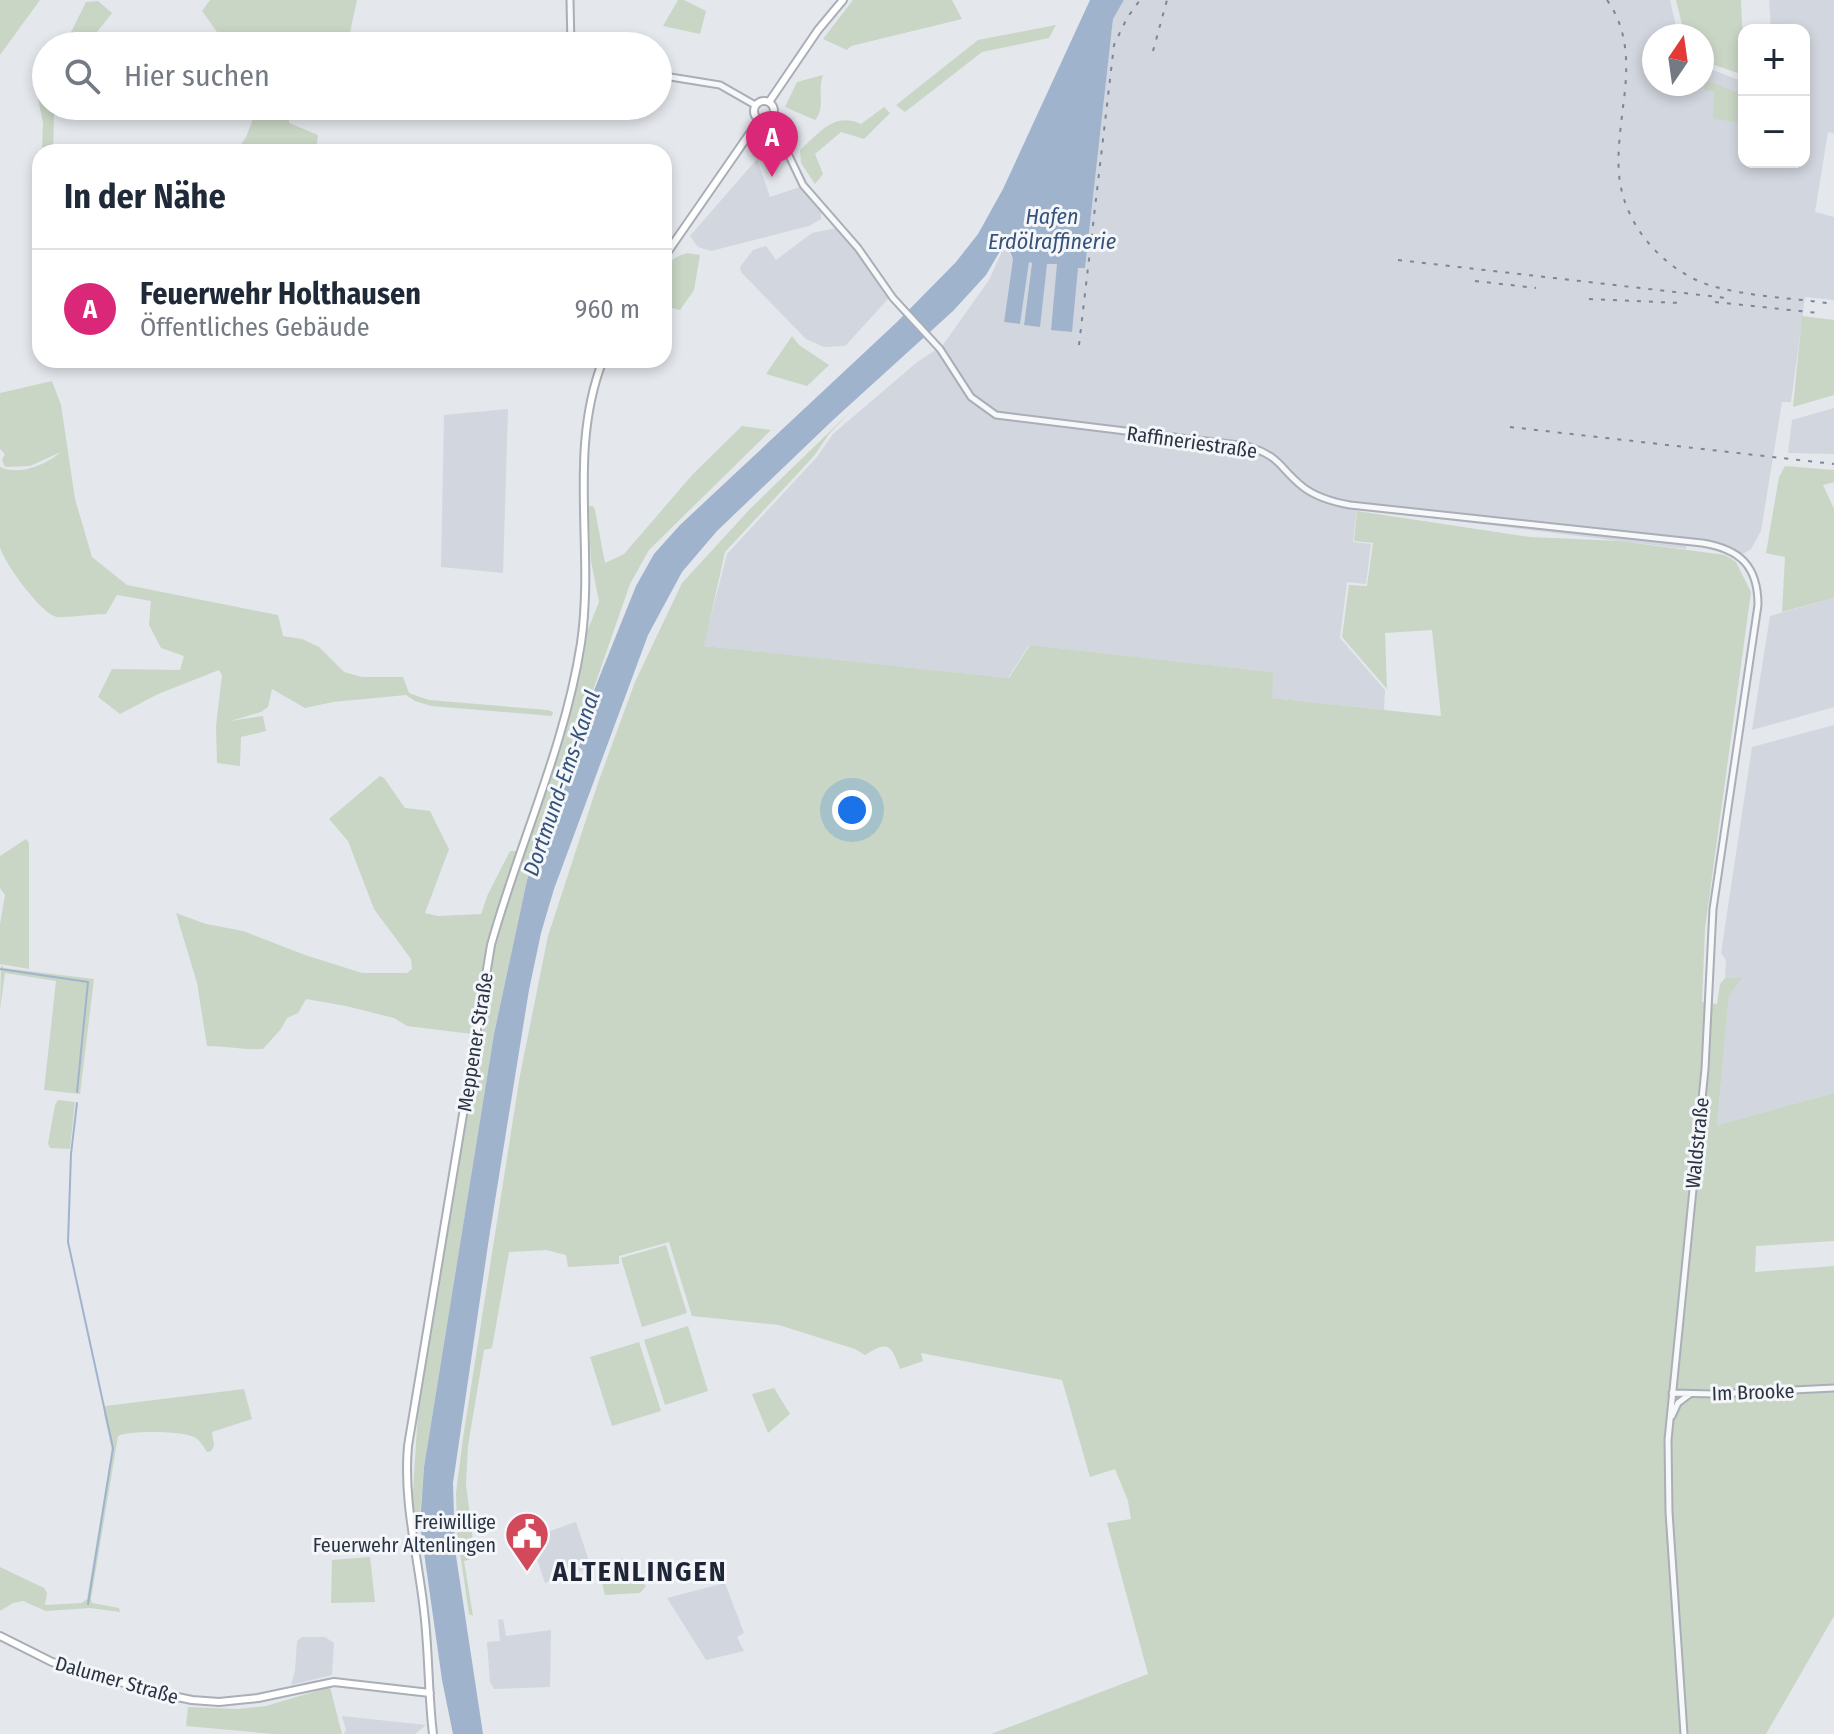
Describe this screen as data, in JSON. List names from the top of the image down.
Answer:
{
  "streets": {
    "main road": ["Meppener Straße", "Dalumer Straße"],
    "street": ["Raffineriestraße", "Waldstraße", "Im Brooke"]
  },
  "crossings": [
    ["Raffineriestraße", "Waldstraße"],
    ["Meppener Straße", "Dalumer Straße"],
    ["Waldstraße", "Im Brooke"]
  ],
  "districts": ["ALTENLINGEN"],
  "water": ["Hafen Erdölraffinerie", "Dortmund-Ems-Kanal"],
  "places": {
    "public building": ["Freiwillige Feuerwehr Altenlingen"]
  },
  "north": "top",
  "page": {
    "map_buttons": ["+", "−"],
    "search": "Hier suchen",
    "pins": "A",
    "heading": "In der Nähe",
    "list": [
      {
        "mark": "A",
        "name": "Feuerwehr Holthausen",
        "note": "Öffentliches Gebäude",
        "value": "960 m"
      }
    ]
  }
}
